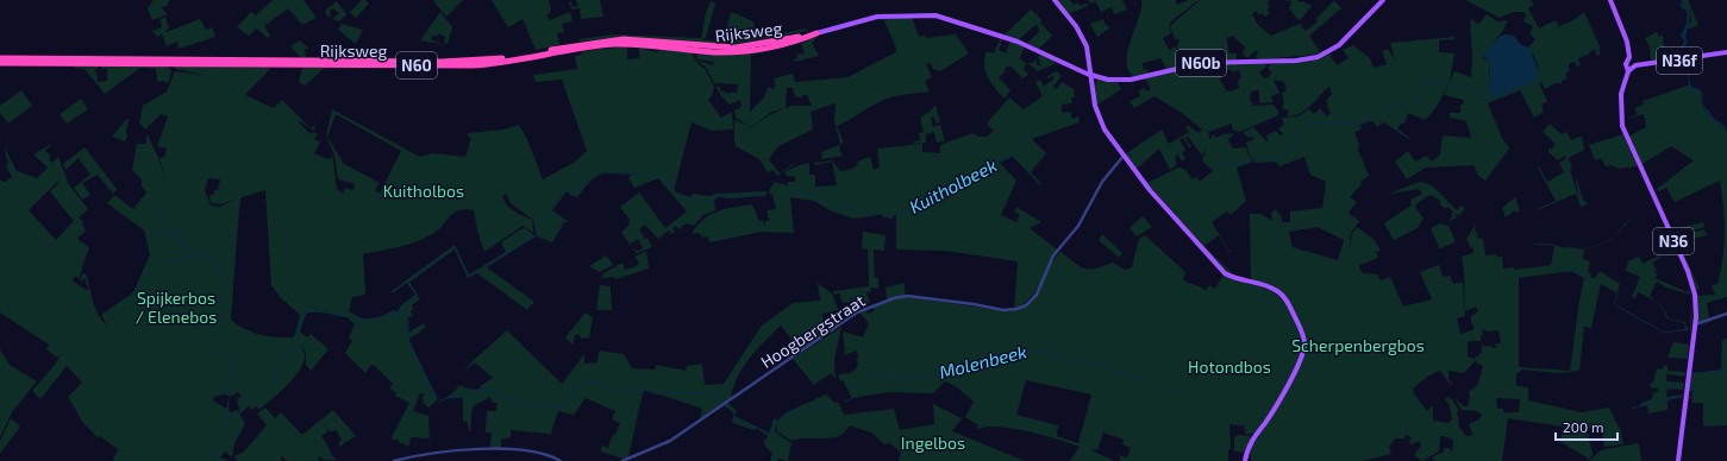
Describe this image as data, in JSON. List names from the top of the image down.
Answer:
{
  "streets": {
    "highway": ["Rijksweg", "N60"],
    "main road": ["N36f", "N60b", "N36"],
    "street": ["Hoogbergstraat"]
  },
  "crossings": [
    ["Rijksweg", "N60b"],
    ["N36f", "N36"]
  ],
  "water": ["Kuitholbeek", "Molenbeek"],
  "parks": [
    "Kuitholbos",
    "Spijkerbos / Elenebos",
    "Scherpenbergbos",
    "Hotondbos",
    "Ingelbos"
  ],
  "scale_bar": "200 m"
}
